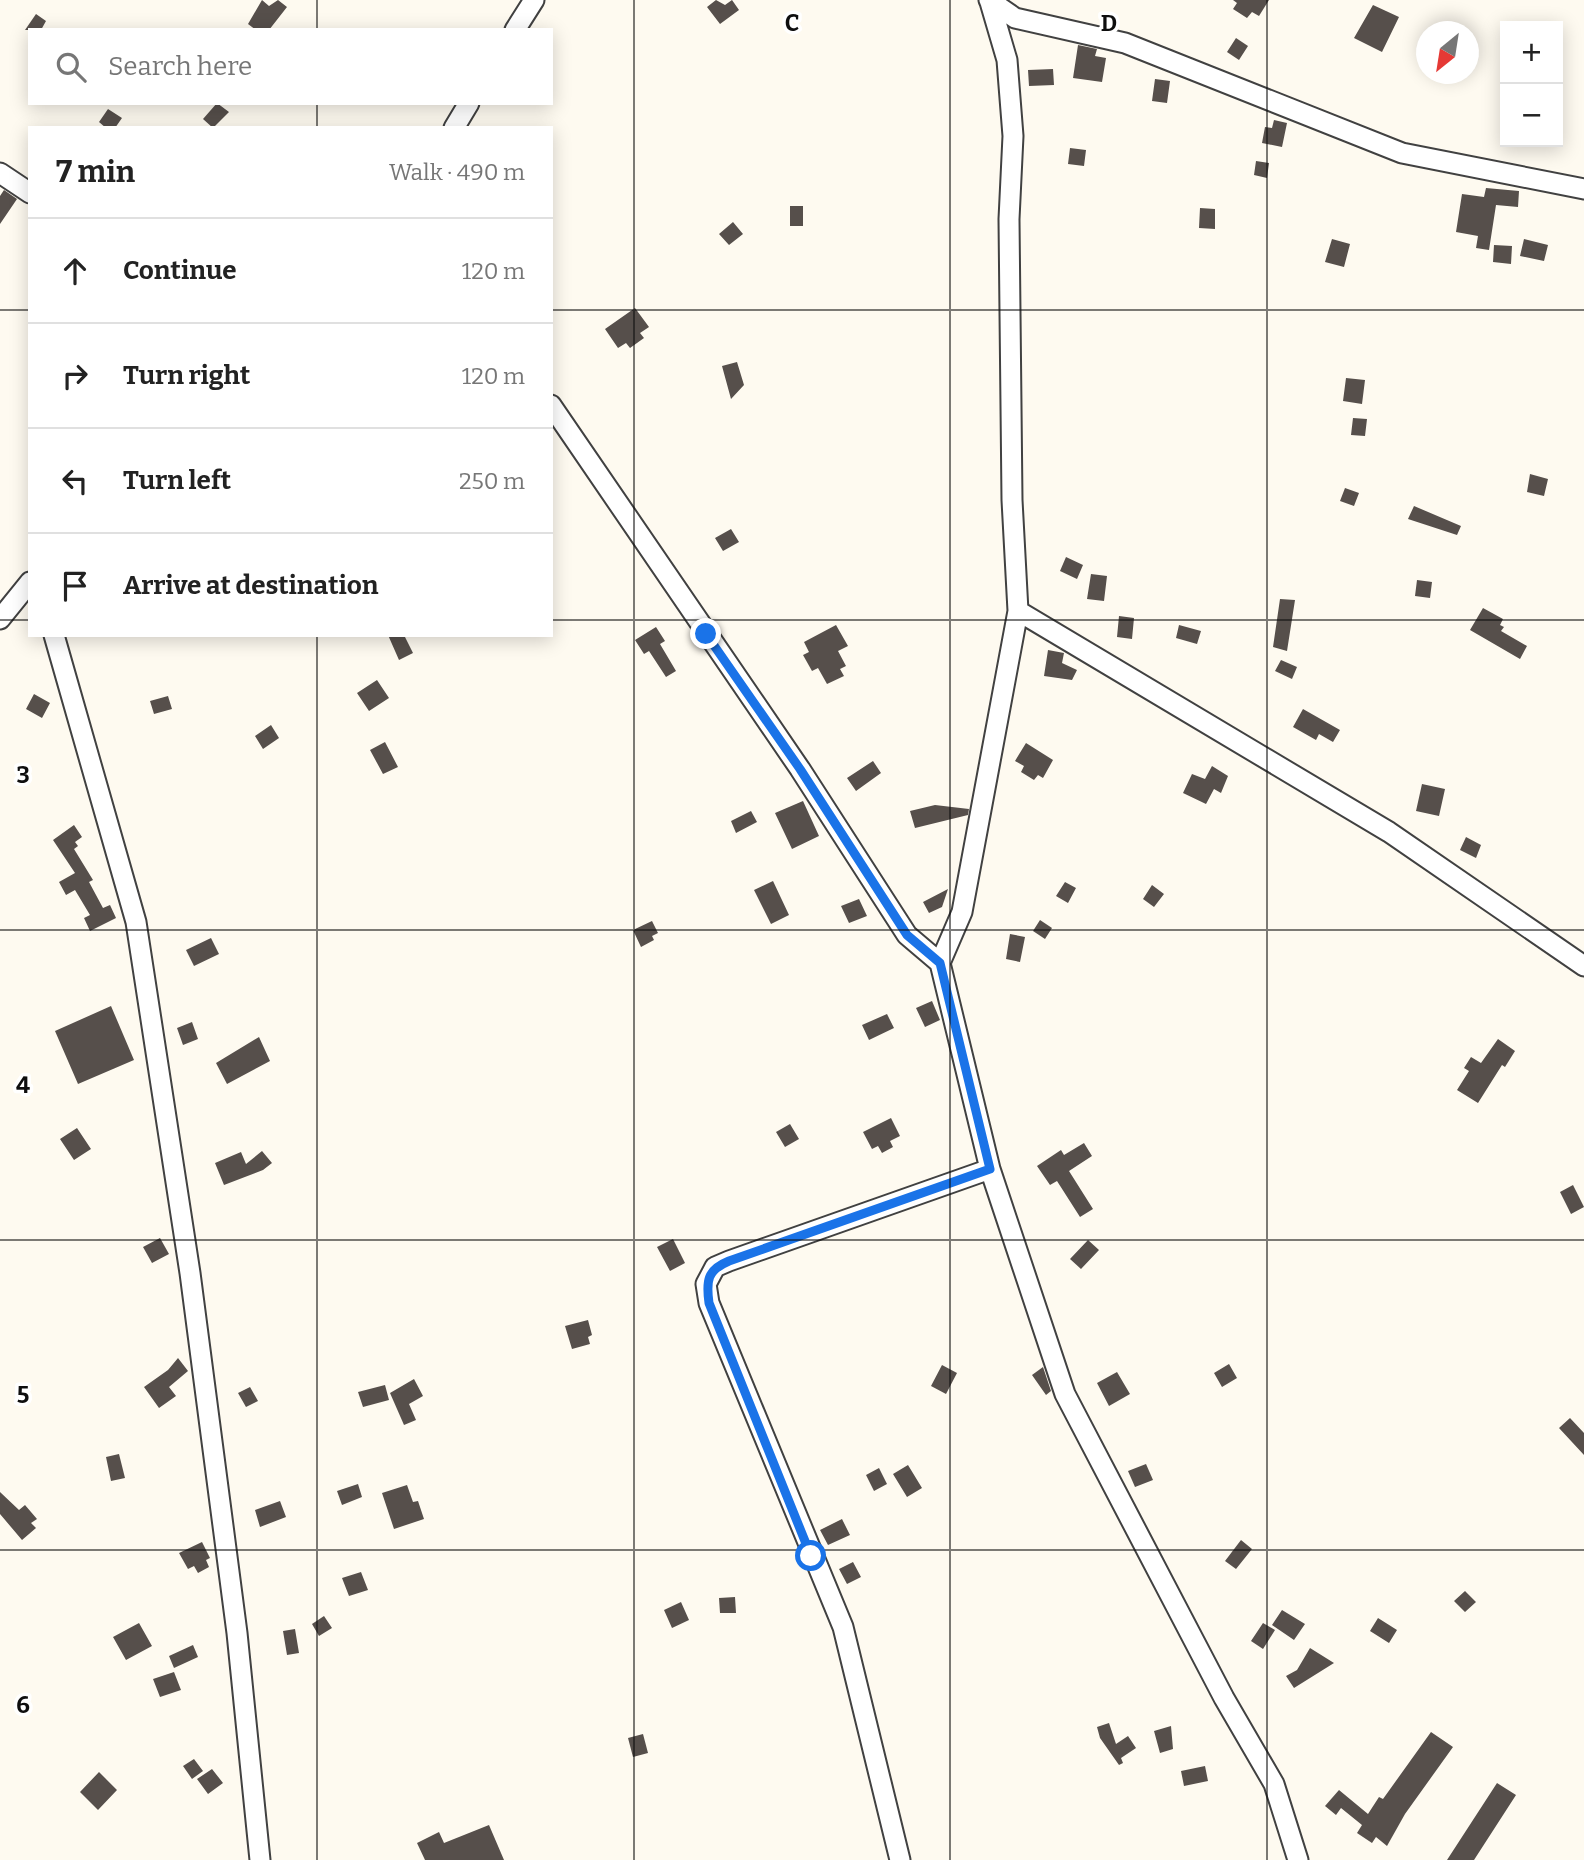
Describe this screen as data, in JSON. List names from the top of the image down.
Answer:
{
  "north": "bottom left",
  "page": {
    "map_buttons": ["+", "−"],
    "search": "Search here",
    "heading": ["7 min", "Walk · 490 m"],
    "list": [
      ["Continue", "120 m"],
      ["Turn right", "120 m"],
      ["Turn left", "250 m"],
      "Arrive at destination"
    ]
  },
  "grid": {
    "columns": ["C", "D"],
    "rows": [
      "3",
      "4",
      "5",
      "6"
    ]
  }
}
